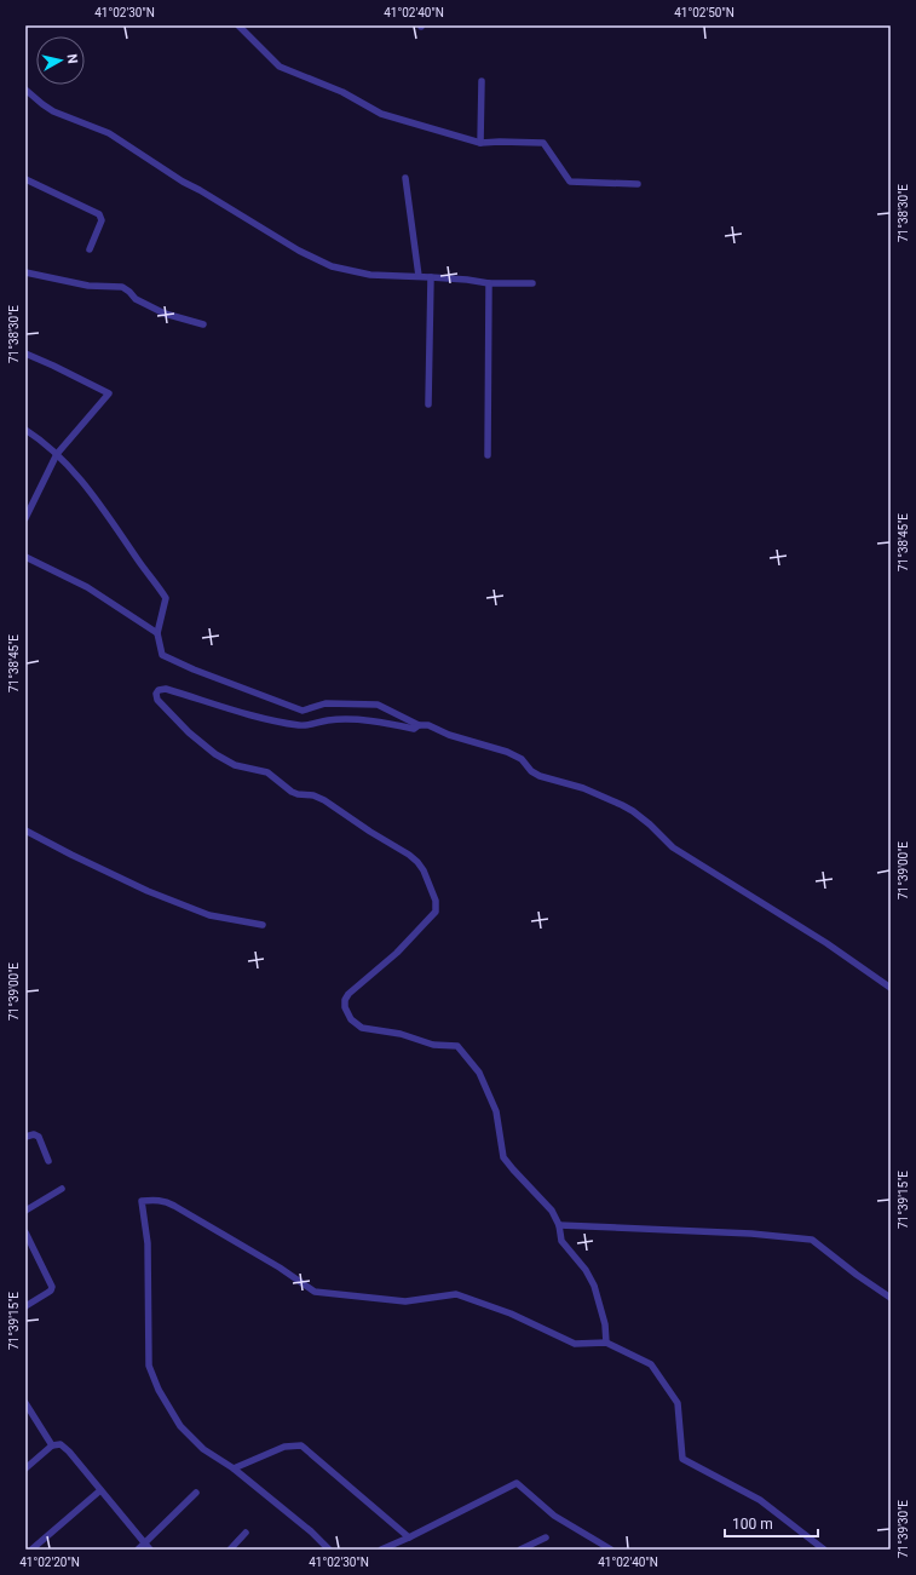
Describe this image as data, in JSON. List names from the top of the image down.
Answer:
{
  "scale_bar": "100 m",
  "north": "right",
  "coordinates": [
    "41°02'30\"N",
    "41°02'40\"N",
    "41°02'50\"N",
    "71°38'30\"E",
    "71°38'45\"E",
    "71°39'00\"E",
    "71°39'15\"E",
    "71°39'30\"E",
    "41°02'20\"N"
  ]
}
